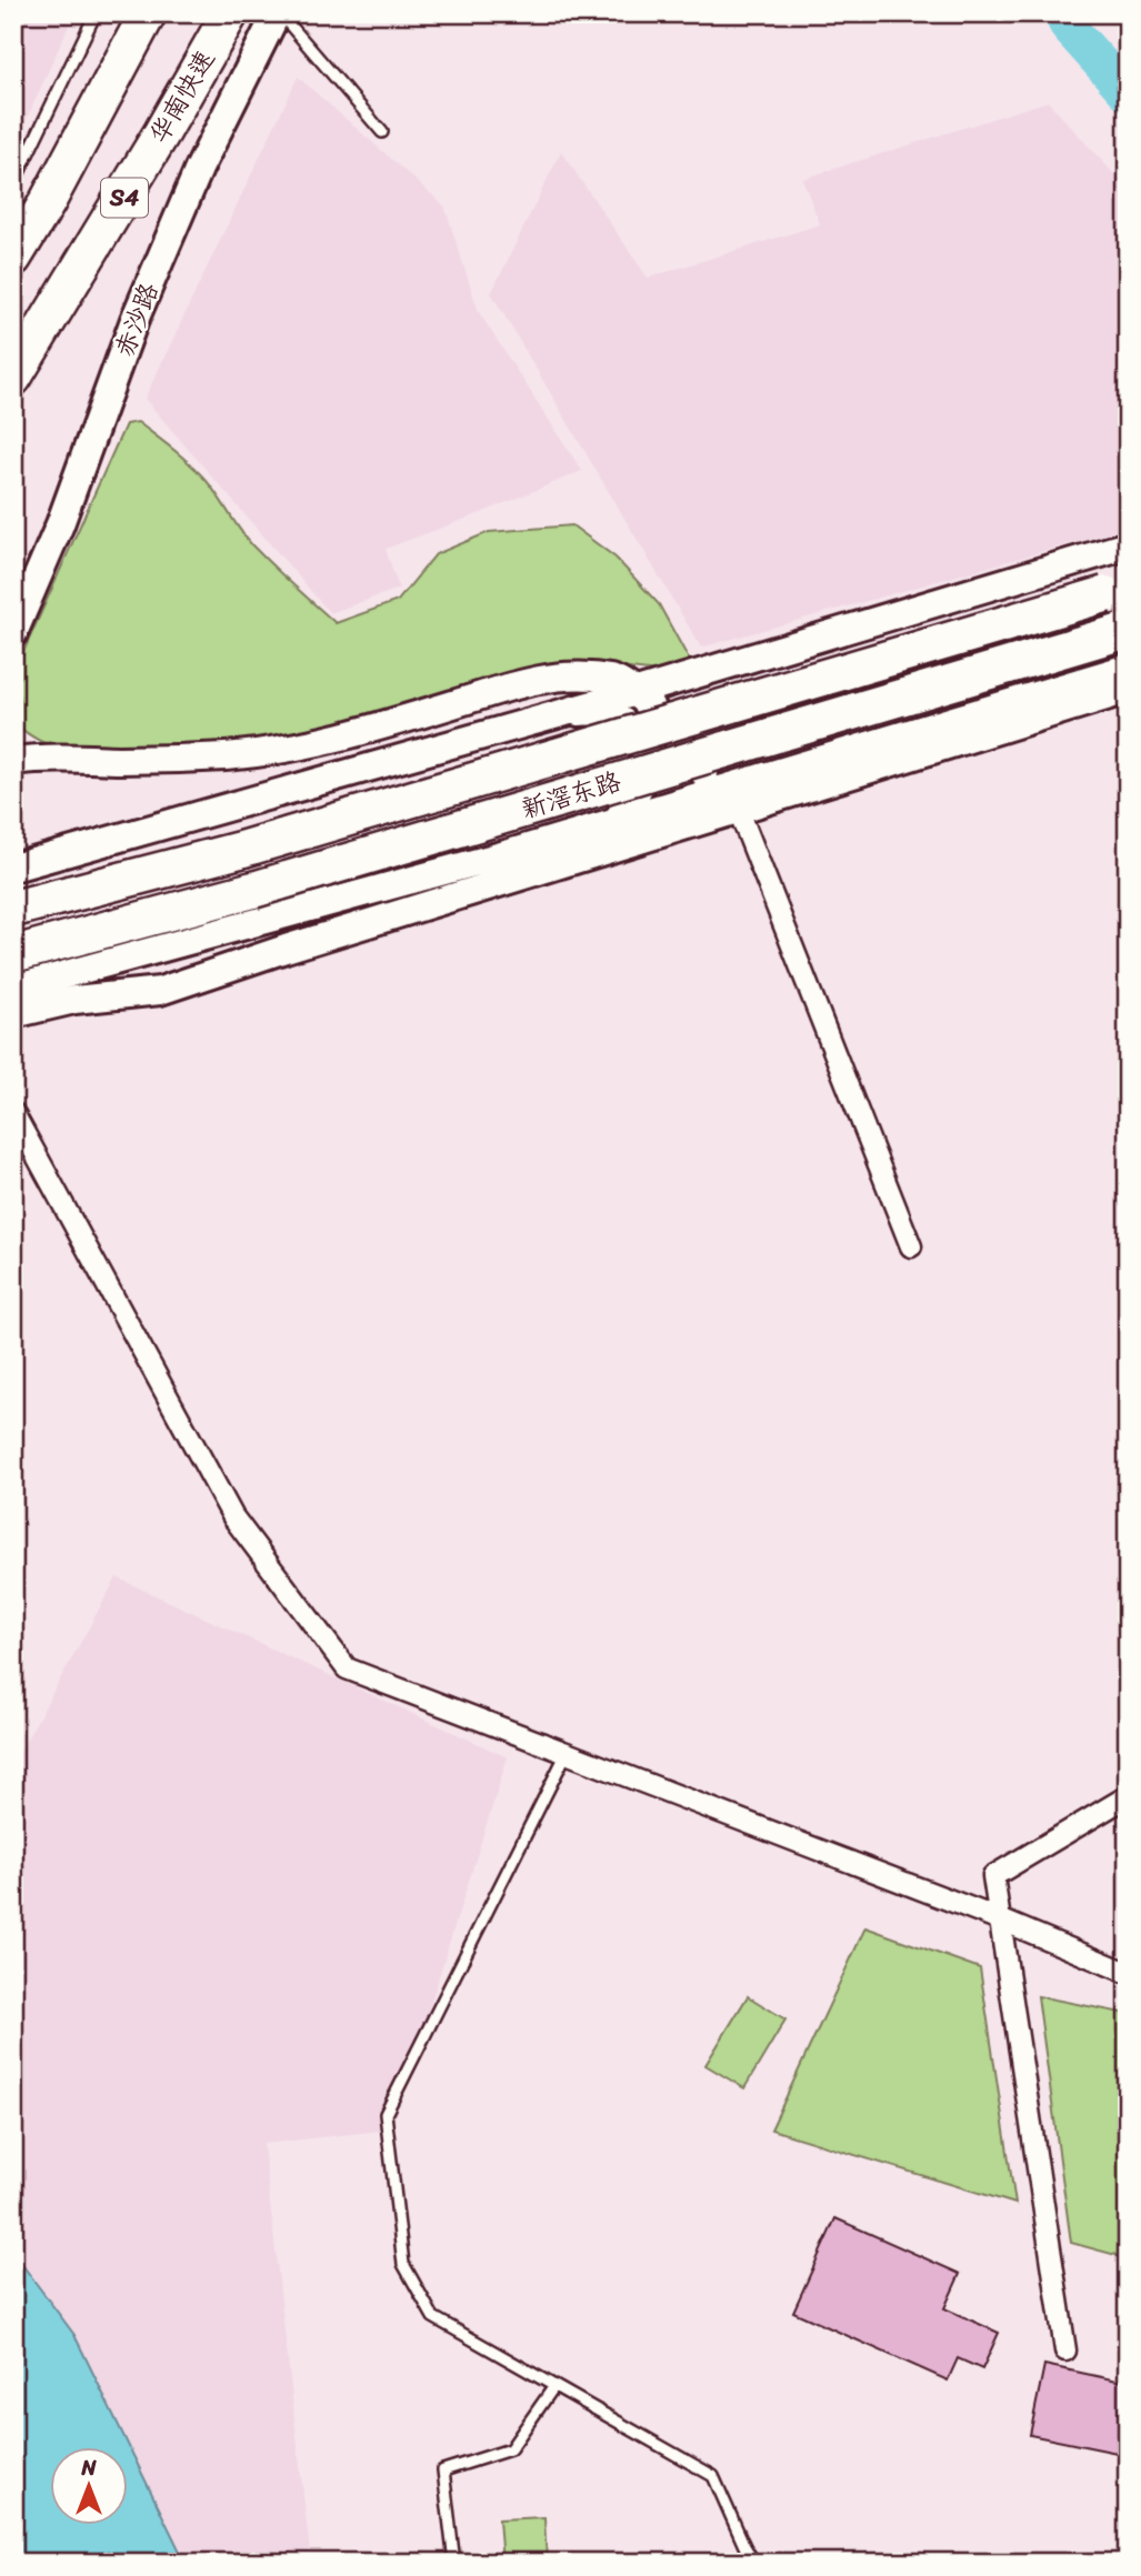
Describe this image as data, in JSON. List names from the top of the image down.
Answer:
{
  "streets": {
    "highway": ["华南快速", "S4", "新滘东路"],
    "main road": ["赤沙路"]
  },
  "north": "top"
}
